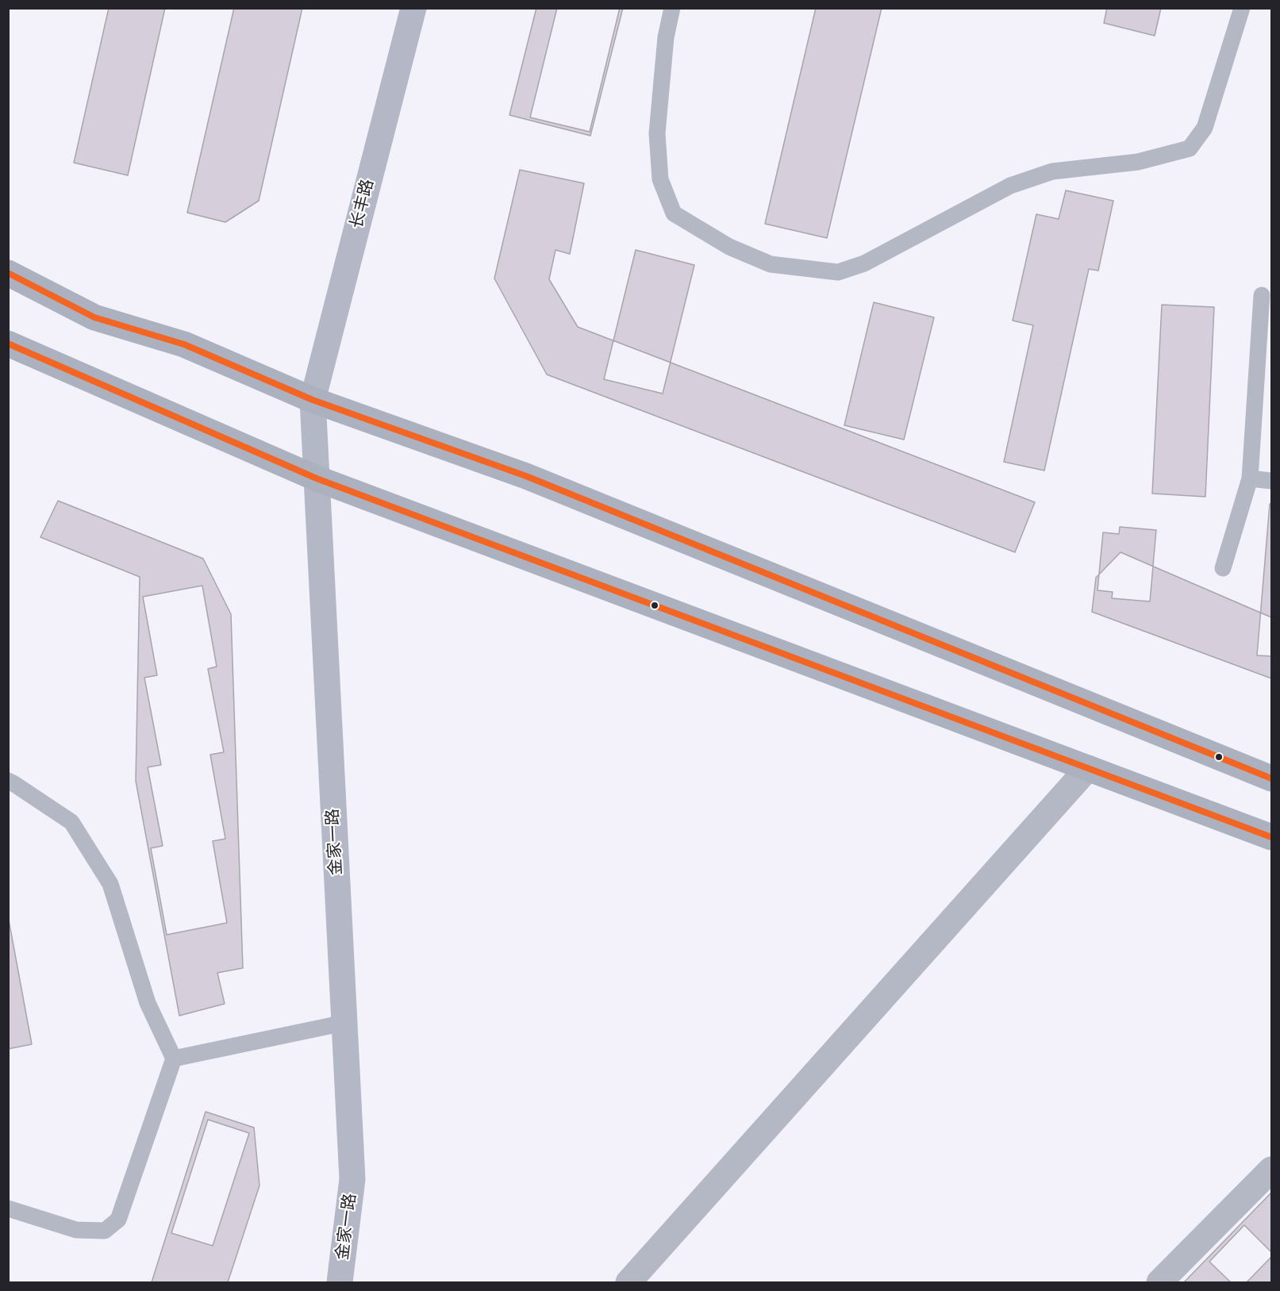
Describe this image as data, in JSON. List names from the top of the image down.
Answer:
{
  "streets": {
    "street": ["长丰路", "金家一路"]
  },
  "crossings": [
    ["长丰路", "金家一路"]
  ]
}
